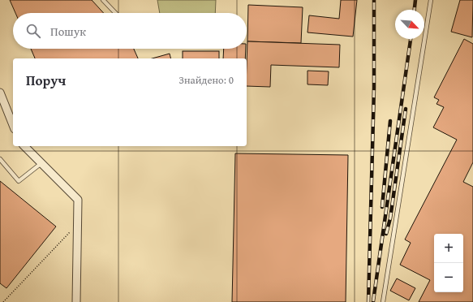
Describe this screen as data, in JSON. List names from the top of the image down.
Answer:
{
  "north": "bottom right",
  "page": {
    "search": "Пошук",
    "heading": ["Поруч", "Знайдено: 0"],
    "map_buttons": ["+", "−"]
  }
}
